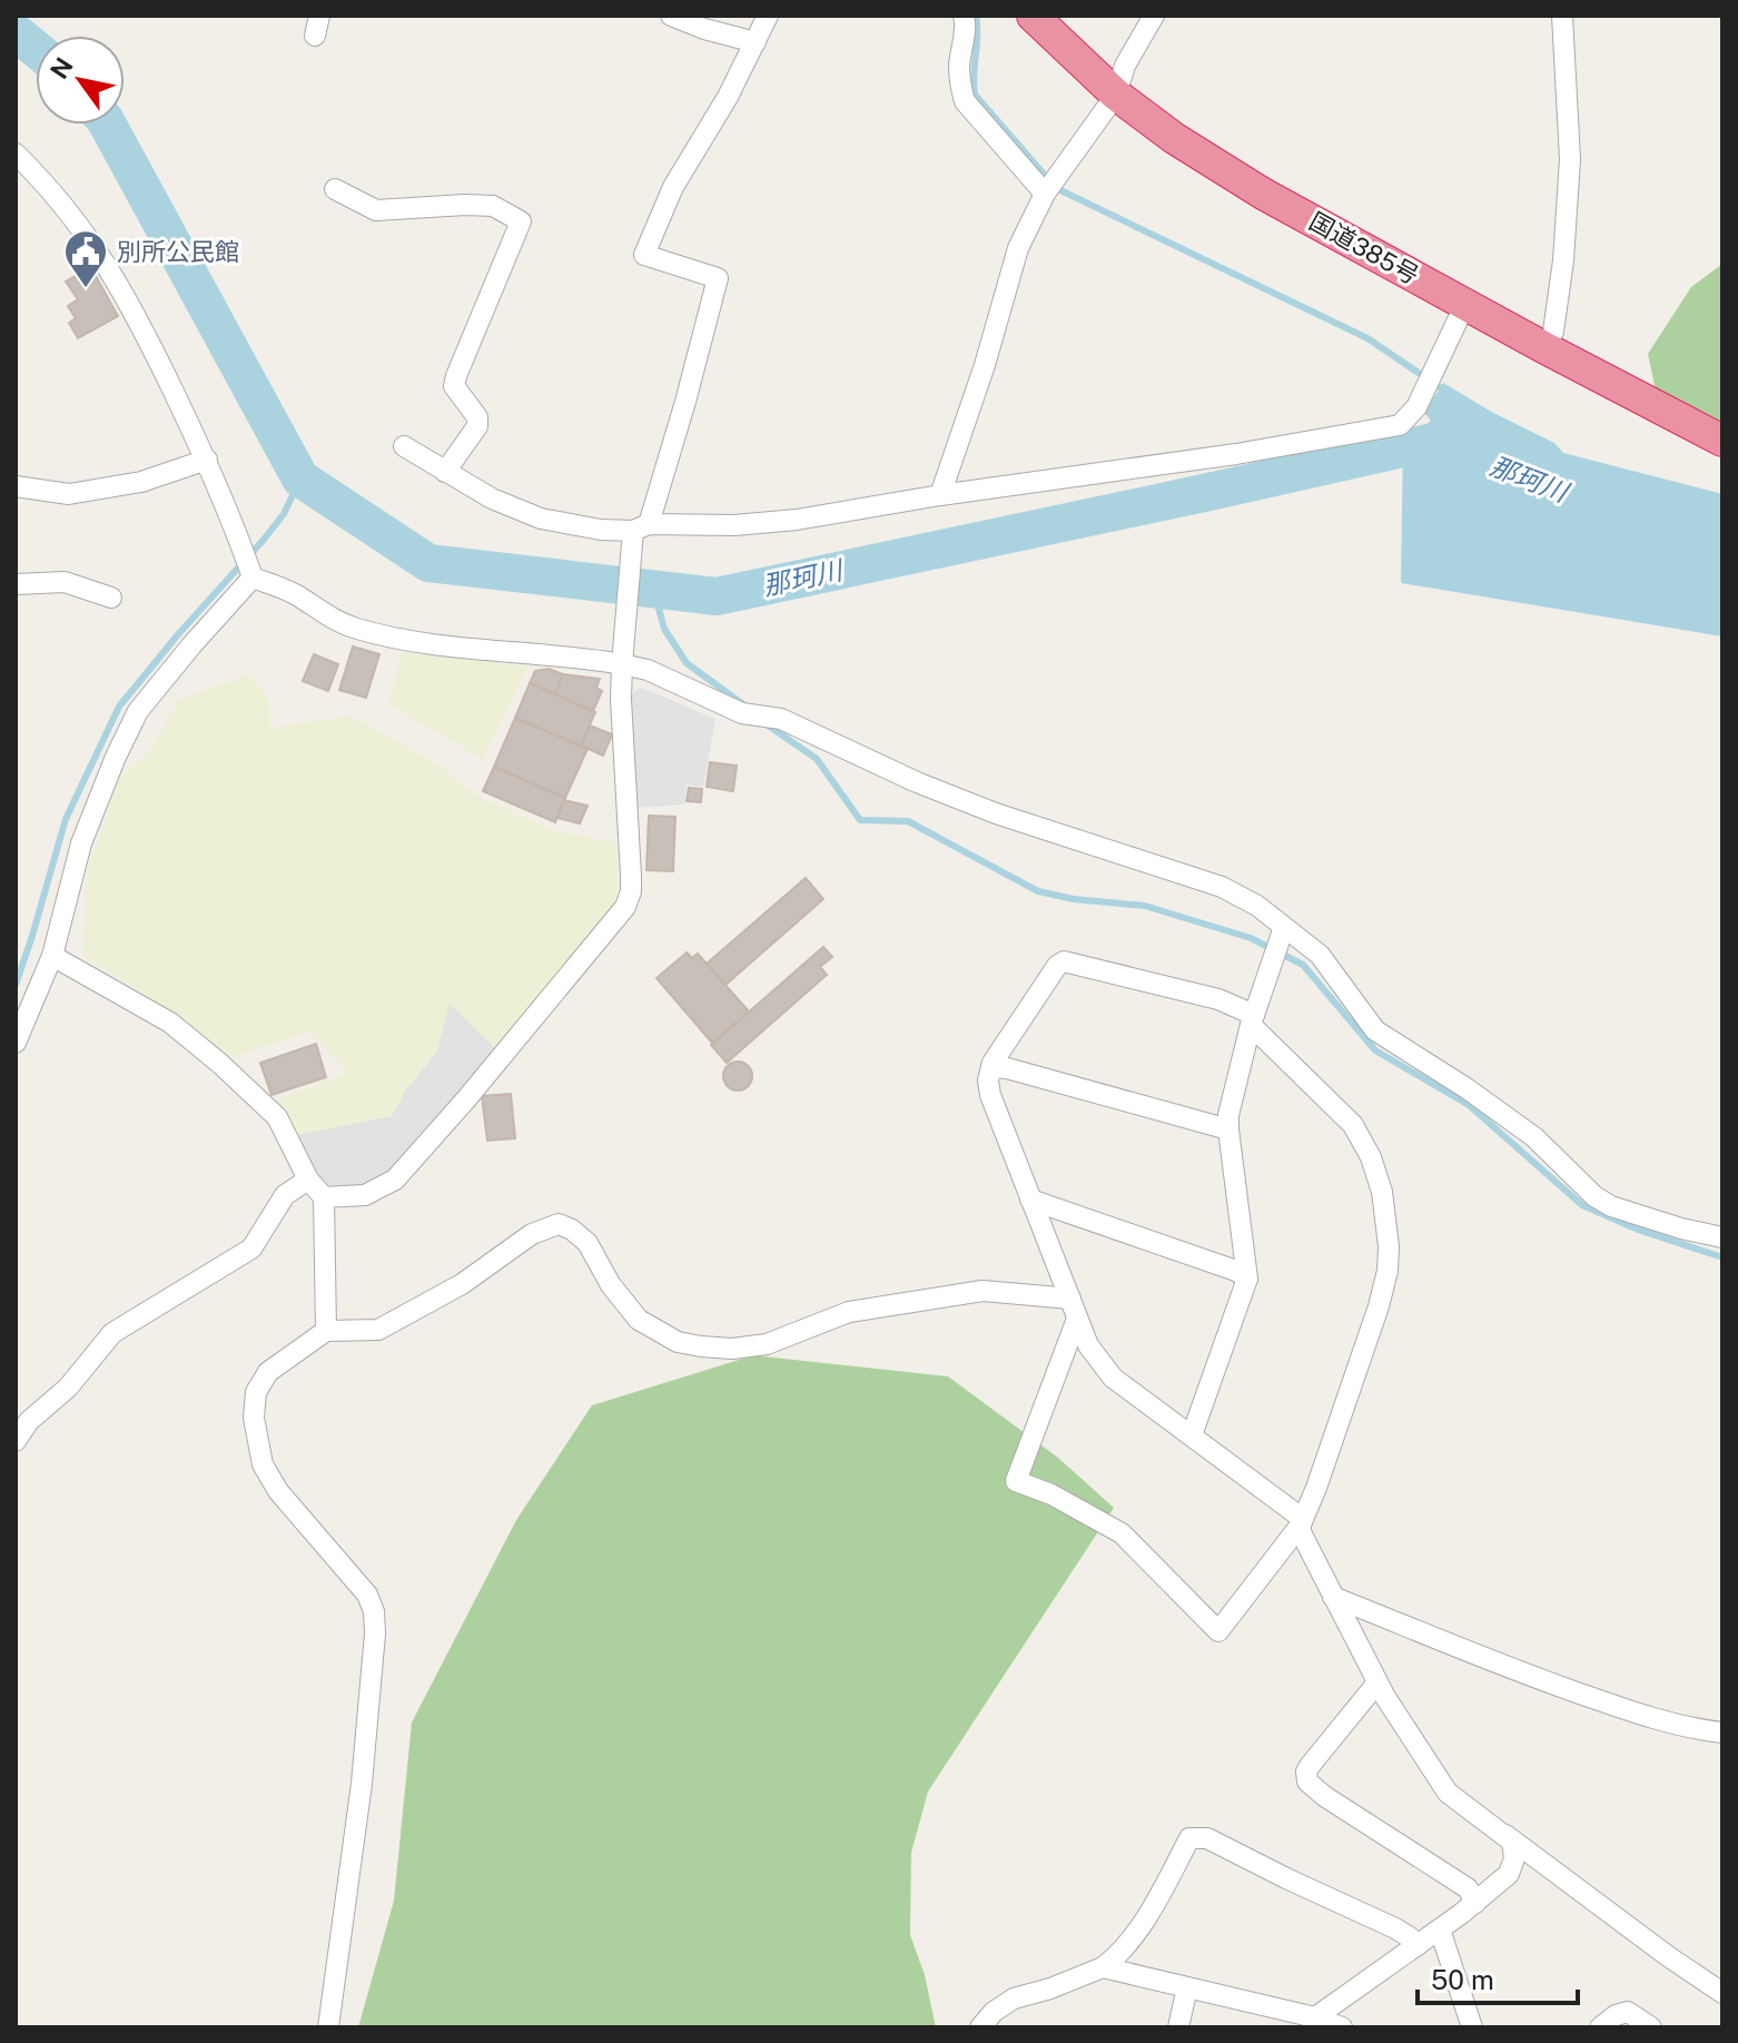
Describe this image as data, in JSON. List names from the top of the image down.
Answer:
{
  "streets": {
    "highway": ["国道385号"]
  },
  "water": ["那珂川"],
  "places": {
    "public building": ["別所公民館"]
  },
  "scale_bar": "50 m",
  "north": "top left"
}
